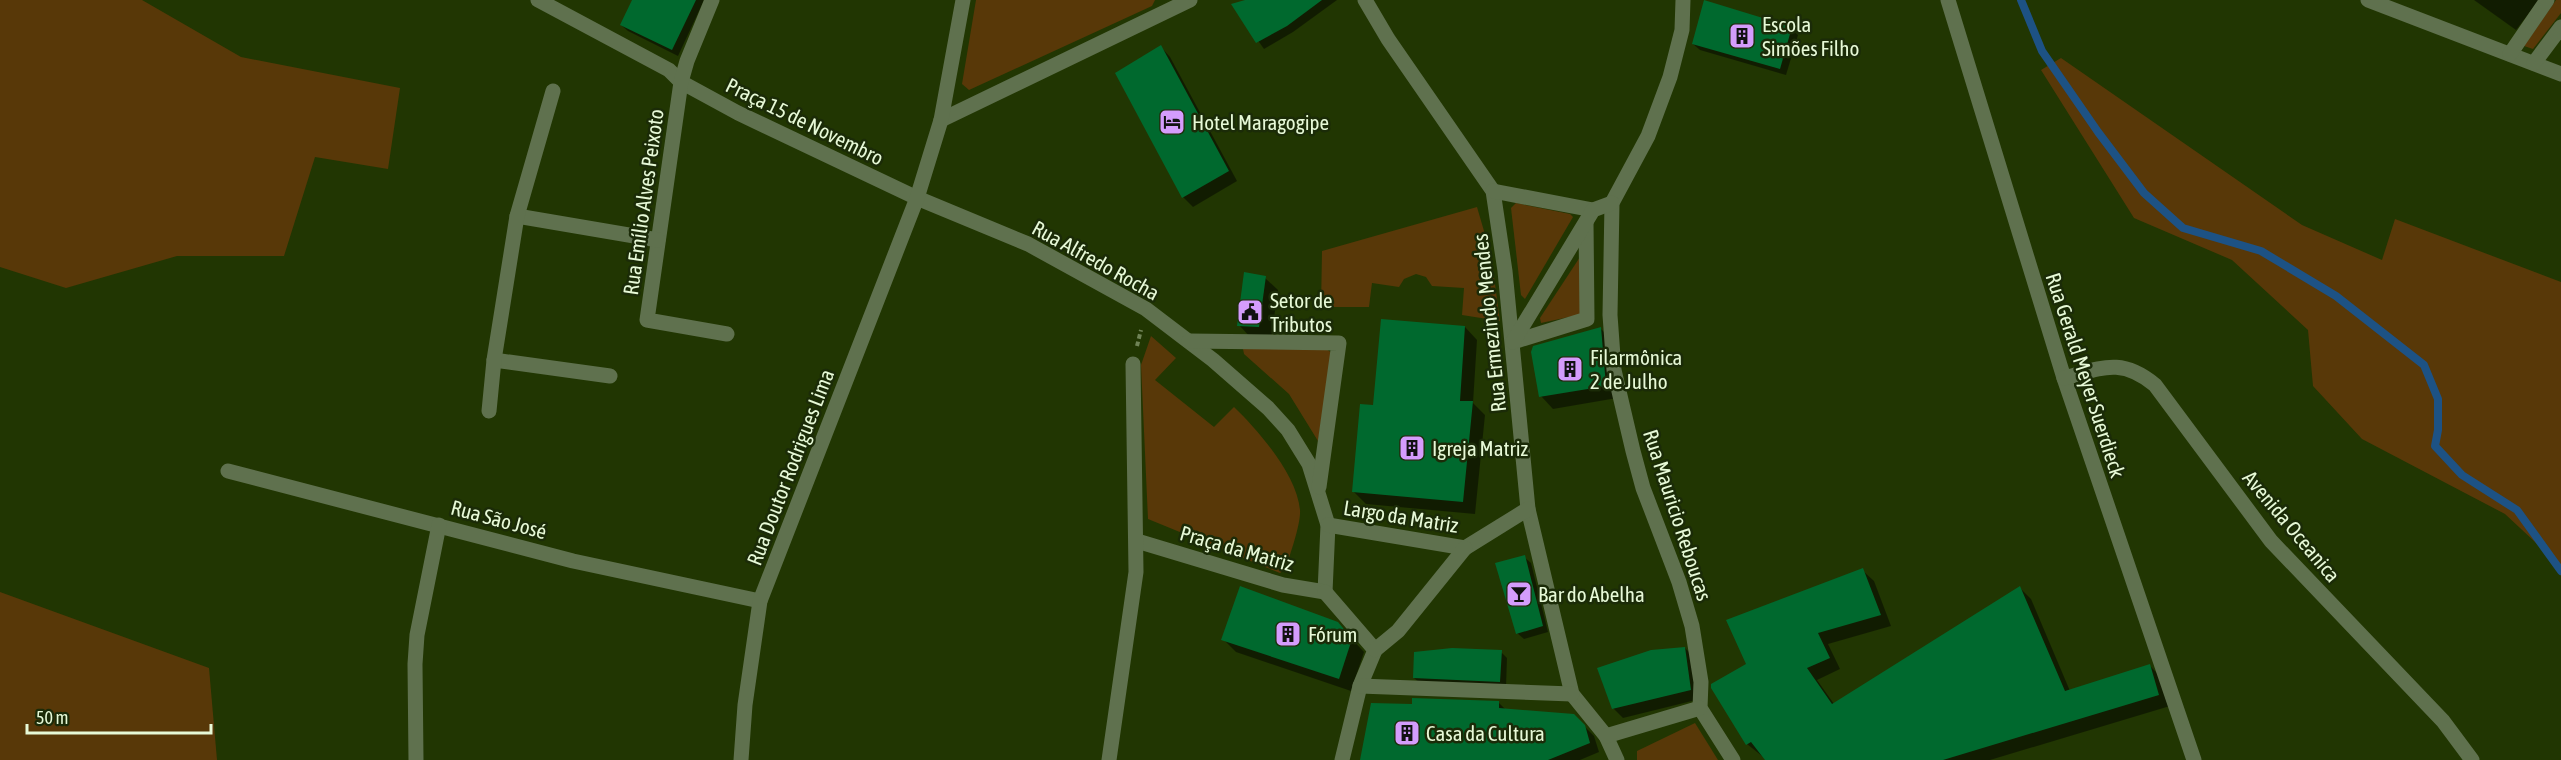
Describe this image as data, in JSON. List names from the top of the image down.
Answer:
{
  "streets": {
    "street": [
      "Praça 15 de Novembro",
      "Rua Emílio Alves Peixoto",
      "Rua Alfredo Rocha",
      "Rua Ermezindo Mendes",
      "Rua Gerald Meyer Suerdieck",
      "Rua Doutor Rodrigues Lima",
      "Rua Mauricio Reboucas",
      "Largo da Matriz",
      "Rua São José",
      "Avenida Oceanica",
      "Praça da Matriz"
    ]
  },
  "crossings": [
    ["Praça 15 de Novembro", "Rua Emílio Alves Peixoto"],
    ["Praça 15 de Novembro", "Rua Alfredo Rocha"],
    ["Praça 15 de Novembro", "Rua Doutor Rodrigues Lima"],
    ["Rua Alfredo Rocha", "Rua Doutor Rodrigues Lima"],
    ["Rua Alfredo Rocha", "Largo da Matriz"],
    ["Rua Ermezindo Mendes", "Largo da Matriz"],
    ["Rua Gerald Meyer Suerdieck", "Avenida Oceanica"],
    ["Rua Doutor Rodrigues Lima", "Rua São José"],
    ["Largo da Matriz", "Praça da Matriz"]
  ],
  "places": {
    "building": [
      "Escola Simões Filho",
      "Filarmônica 2 de Julho",
      "Igreja Matriz",
      "Fórum",
      "Casa da Cultura"
    ],
    "hotel": ["Hotel Maragogipe"],
    "public building": ["Setor de Tributos"],
    "bar": ["Bar do Abelha"]
  },
  "scale_bar": "50 m"
}
